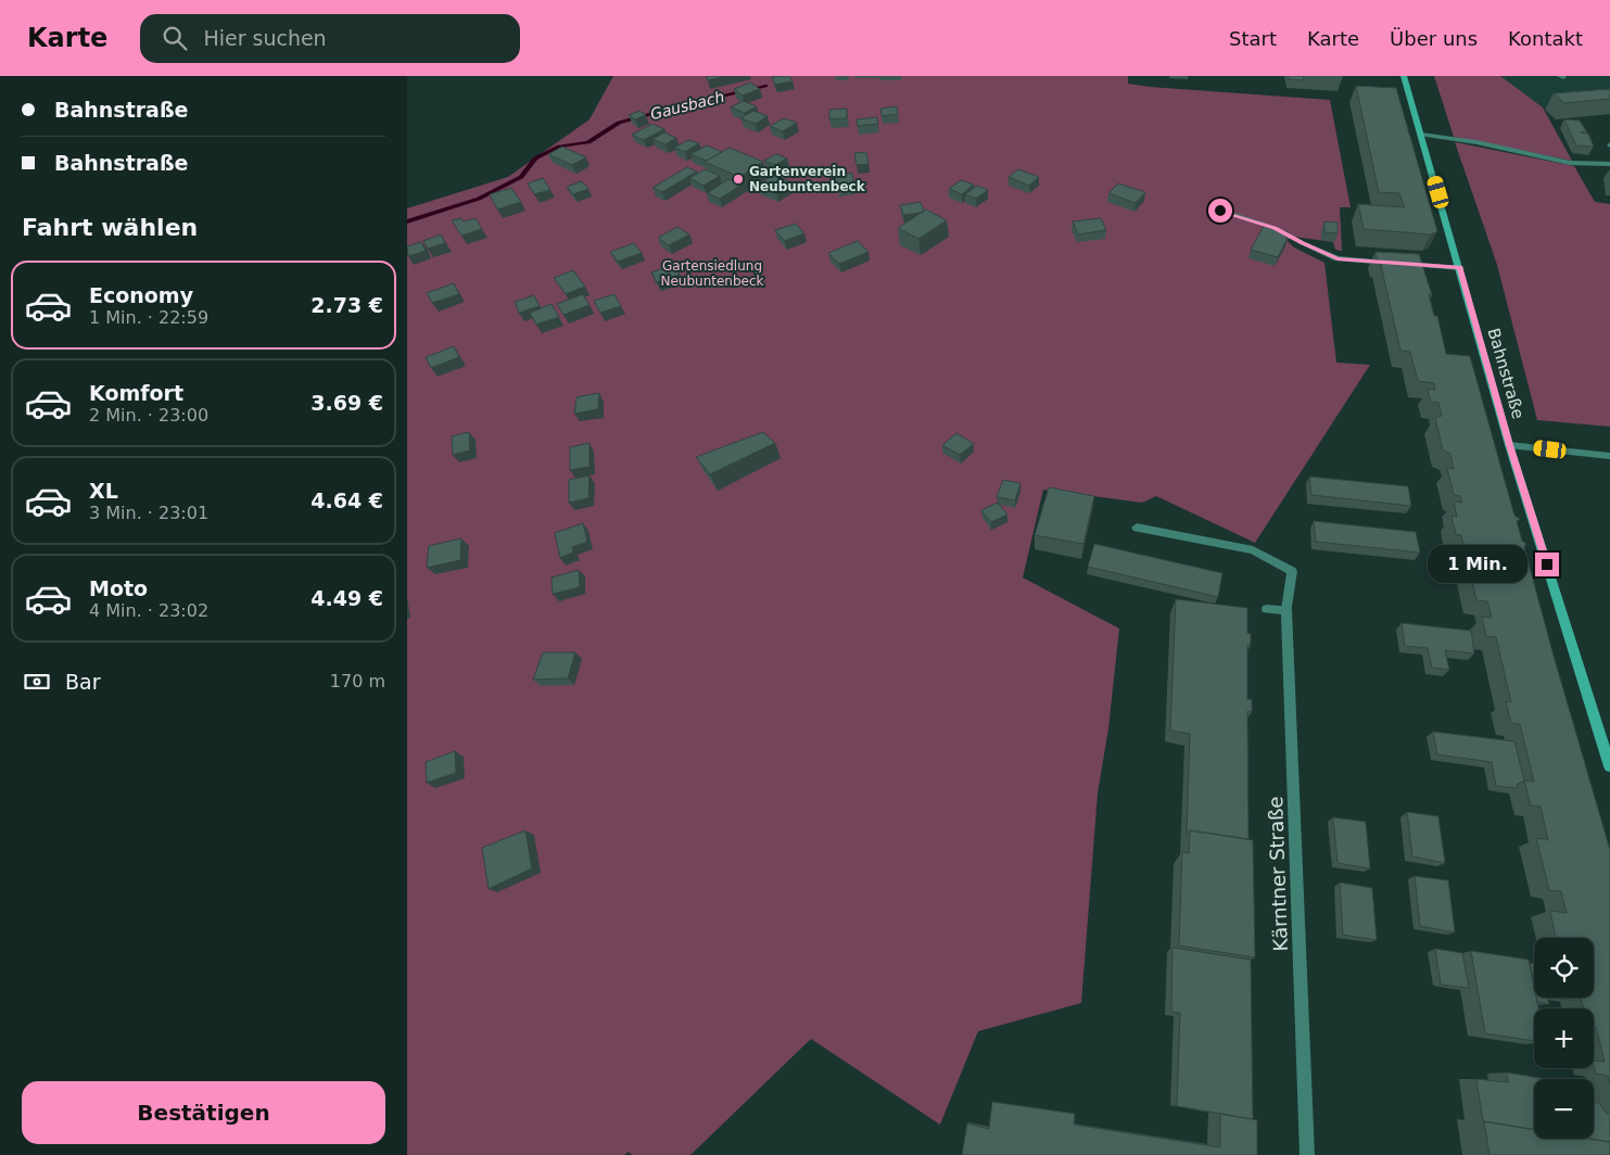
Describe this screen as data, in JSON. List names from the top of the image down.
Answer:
{
  "streets": {
    "main road": ["Bahnstraße"],
    "street": ["Kärntner Straße"]
  },
  "water": ["Gausbach"],
  "parks": ["Gartensiedlung Neubuntenbeck"],
  "places": ["Gartenverein Neubuntenbeck"],
  "page": {
    "header": "Karte",
    "search": "Hier suchen",
    "nav": [
      "Start",
      "Karte",
      "Über uns",
      "Kontakt"
    ],
    "banner": ["Bahnstraße", "Bahnstraße"],
    "heading": "Fahrt wählen",
    "list": [
      {
        "name": "Economy",
        "note": "1 Min. · 22:59",
        "value": "2.73 €"
      },
      {
        "name": "Komfort",
        "note": "2 Min. · 23:00",
        "value": "3.69 €"
      },
      {
        "name": "XL",
        "note": "3 Min. · 23:01",
        "value": "4.64 €"
      },
      {
        "name": "Moto",
        "note": "4 Min. · 23:02",
        "value": "4.49 €"
      }
    ],
    "bubble": "1 Min.",
    "pay": ["Bar", "170 m"],
    "map_buttons": ["+", "−"],
    "buttons": "Bestätigen"
  }
}
